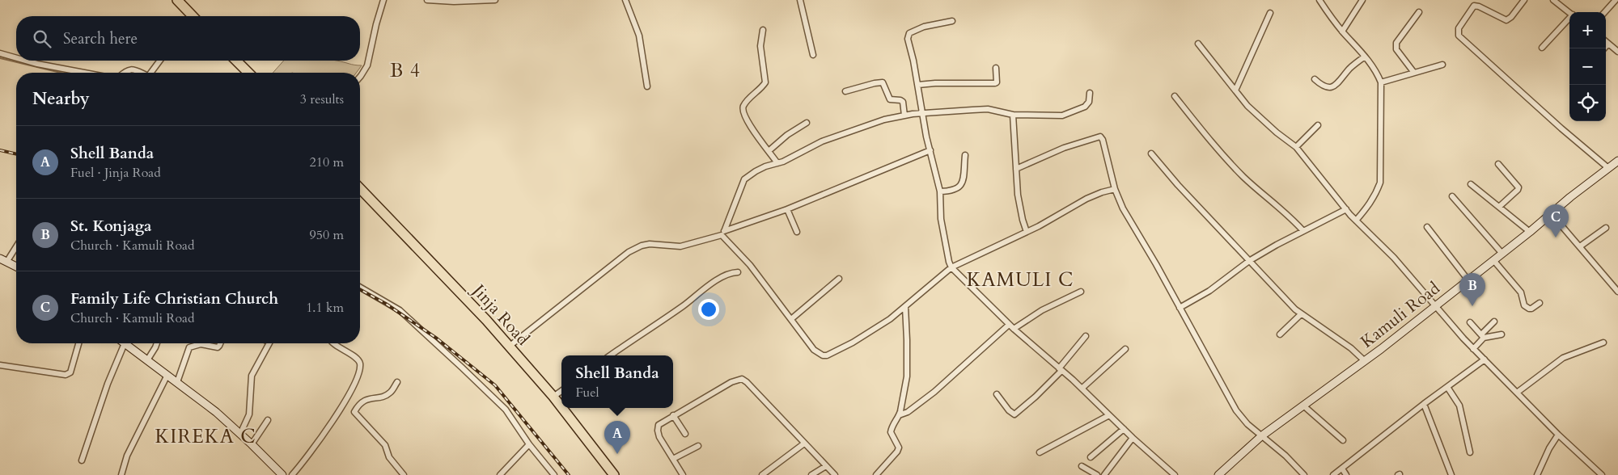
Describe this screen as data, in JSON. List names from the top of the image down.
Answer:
{
  "streets": {
    "highway": ["Jinja Road"],
    "street": ["Kamuli Road"]
  },
  "districts": ["B 4", "KAMULI C", "KIREKA C"],
  "page": {
    "map_buttons": ["+", "−"],
    "search": "Search here",
    "heading": ["Nearby", "3 results"],
    "list": [
      {
        "mark": "A",
        "name": "Shell Banda",
        "note": "Fuel · Jinja Road",
        "value": "210 m"
      },
      {
        "mark": "B",
        "name": "St. Konjaga",
        "note": "Church · Kamuli Road",
        "value": "950 m"
      },
      {
        "mark": "C",
        "name": "Family Life Christian Church",
        "note": "Church · Kamuli Road",
        "value": "1.1 km"
      }
    ],
    "pins": ["C", "B", "A"],
    "popup": ["Shell Banda", "Fuel"]
  }
}
